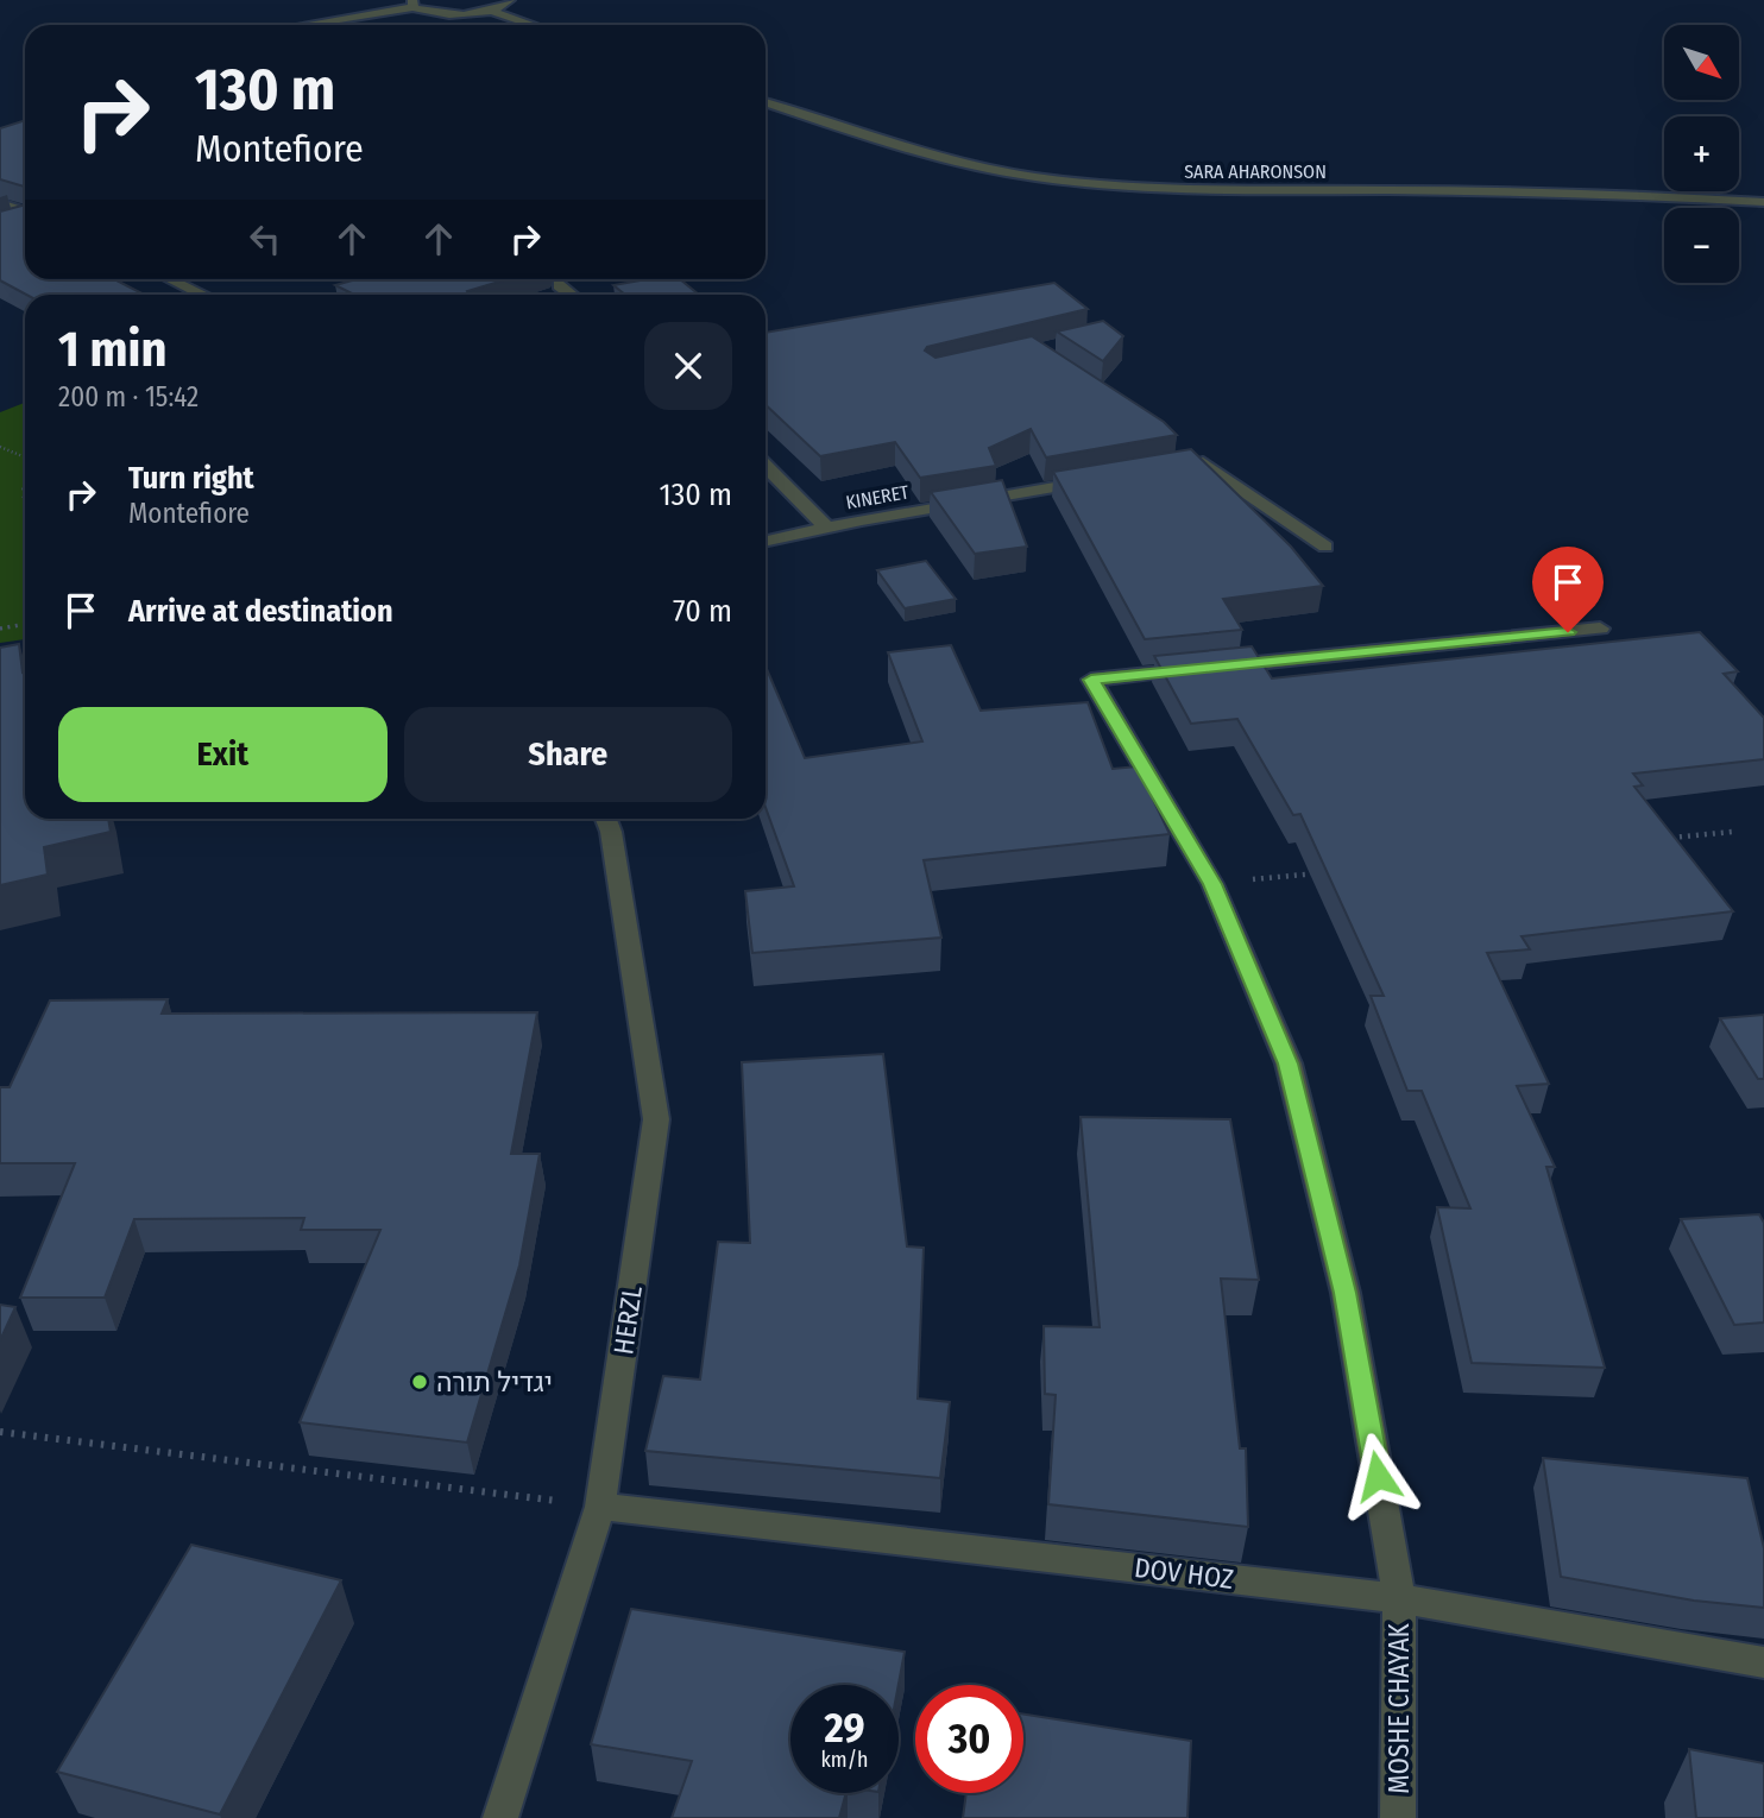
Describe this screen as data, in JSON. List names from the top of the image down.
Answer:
{
  "streets": {
    "street": [
      "SARA AHARONSON",
      "KINERET",
      "HERZL",
      "DOV HOZ",
      "MOSHE CHAYAK"
    ]
  },
  "crossings": [
    ["HERZL", "DOV HOZ"],
    ["DOV HOZ", "MOSHE CHAYAK"]
  ],
  "places": ["יגדיל תורה"],
  "north": "bottom right",
  "page": {
    "map_buttons": ["+", "−"],
    "turn": ["130 m", "Montefiore"],
    "heading": ["1 min", "200 m · 15:42"],
    "list": [
      {
        "name": "Turn right",
        "note": "Montefiore",
        "value": "130 m"
      },
      {
        "name": "Arrive at destination",
        "value": "70 m"
      }
    ],
    "buttons": ["Exit", "Share"],
    "speed": "29 km/h",
    "limit": "30"
  }
}
